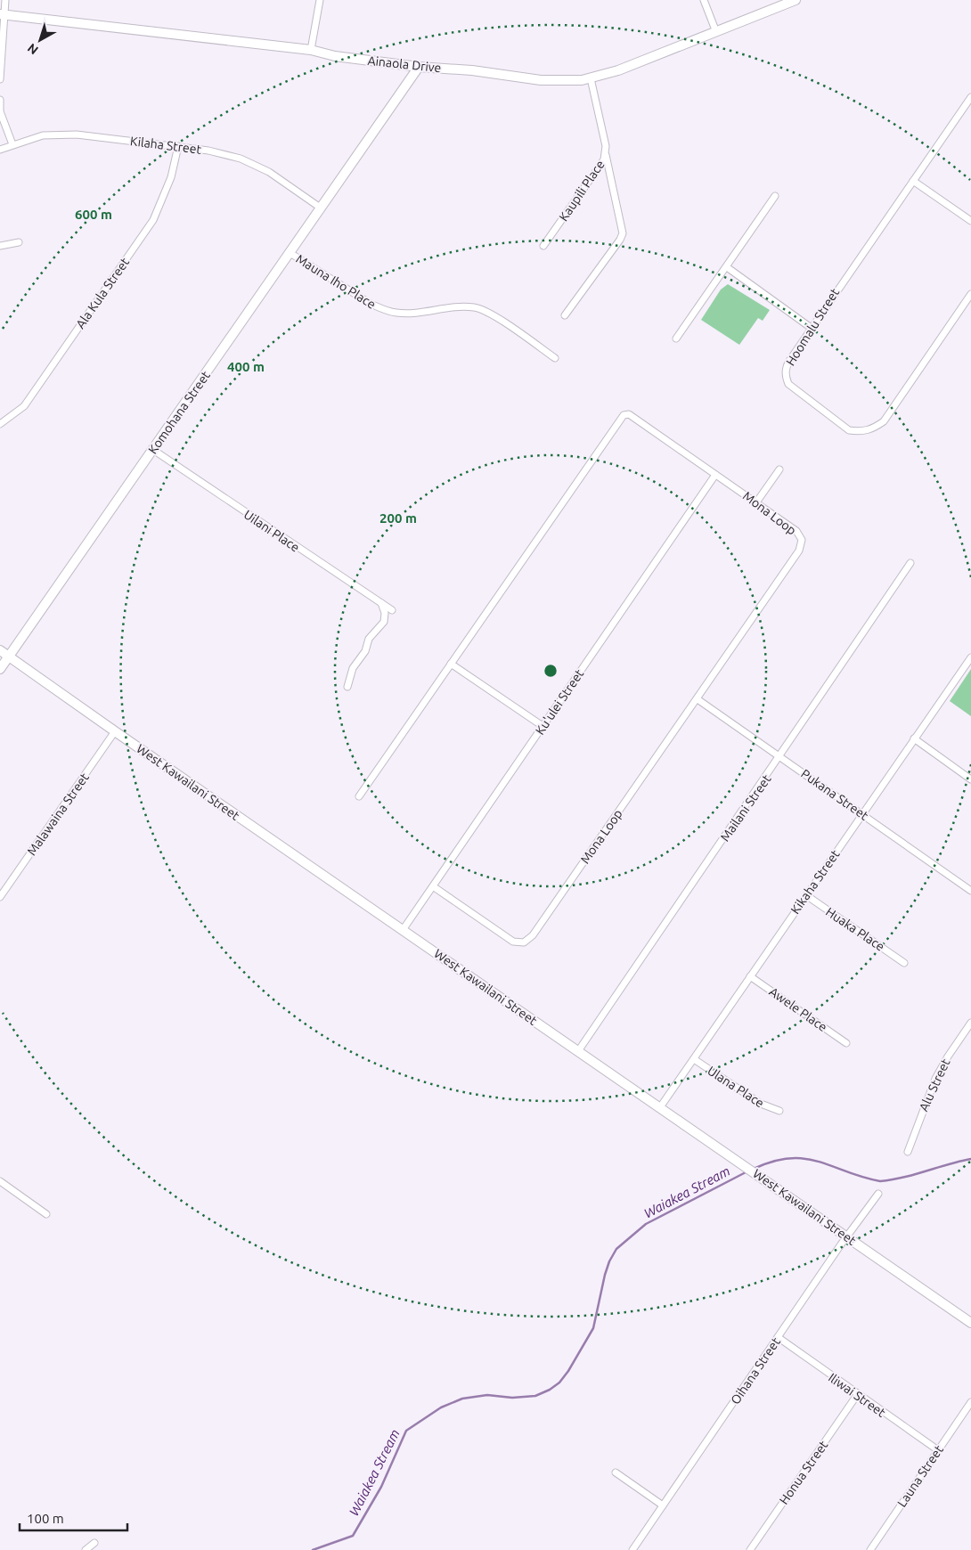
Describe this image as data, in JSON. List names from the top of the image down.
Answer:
{
  "streets": {
    "street": [
      "Ainaola Drive",
      "Kilaha Street",
      "Kaupili Place",
      "Mauna Iho Place",
      "Ala Kula Street",
      "Hoomalu Street",
      "Komohana Street",
      "Mona Loop",
      "Uilani Place",
      "Ku'ulei Street",
      "West Kawailani Street",
      "Pukana Street",
      "Mailani Street",
      "Malawaina Street",
      "Kikaha Street",
      "Huaka Place",
      "Awele Place",
      "Alu Street",
      "Ulana Place",
      "Oihana Street",
      "Iliwai Street",
      "Honua Street",
      "Launa Street"
    ]
  },
  "crossings": [
    ["Ainaola Drive", "Kaupili Place"],
    ["Ainaola Drive", "Komohana Street"],
    ["Kilaha Street", "Ala Kula Street"],
    ["Kilaha Street", "Komohana Street"],
    ["Mauna Iho Place", "Komohana Street"],
    ["Komohana Street", "Uilani Place"],
    ["Komohana Street", "West Kawailani Street"],
    ["Mona Loop", "Ku'ulei Street"],
    ["Mona Loop", "Pukana Street"],
    ["Ku'ulei Street", "West Kawailani Street"],
    ["West Kawailani Street", "Mailani Street"],
    ["West Kawailani Street", "Malawaina Street"],
    ["West Kawailani Street", "Kikaha Street"],
    ["West Kawailani Street", "Oihana Street"],
    ["Pukana Street", "Mailani Street"],
    ["Pukana Street", "Kikaha Street"],
    ["Kikaha Street", "Huaka Place"],
    ["Kikaha Street", "Awele Place"],
    ["Kikaha Street", "Ulana Place"],
    ["Oihana Street", "Iliwai Street"],
    ["Iliwai Street", "Honua Street"],
    ["Iliwai Street", "Launa Street"]
  ],
  "water": ["Waiakea Stream"],
  "scale_bar": "100 m",
  "north": "bottom left",
  "rings": ["600 m", "400 m", "200 m"]
}
